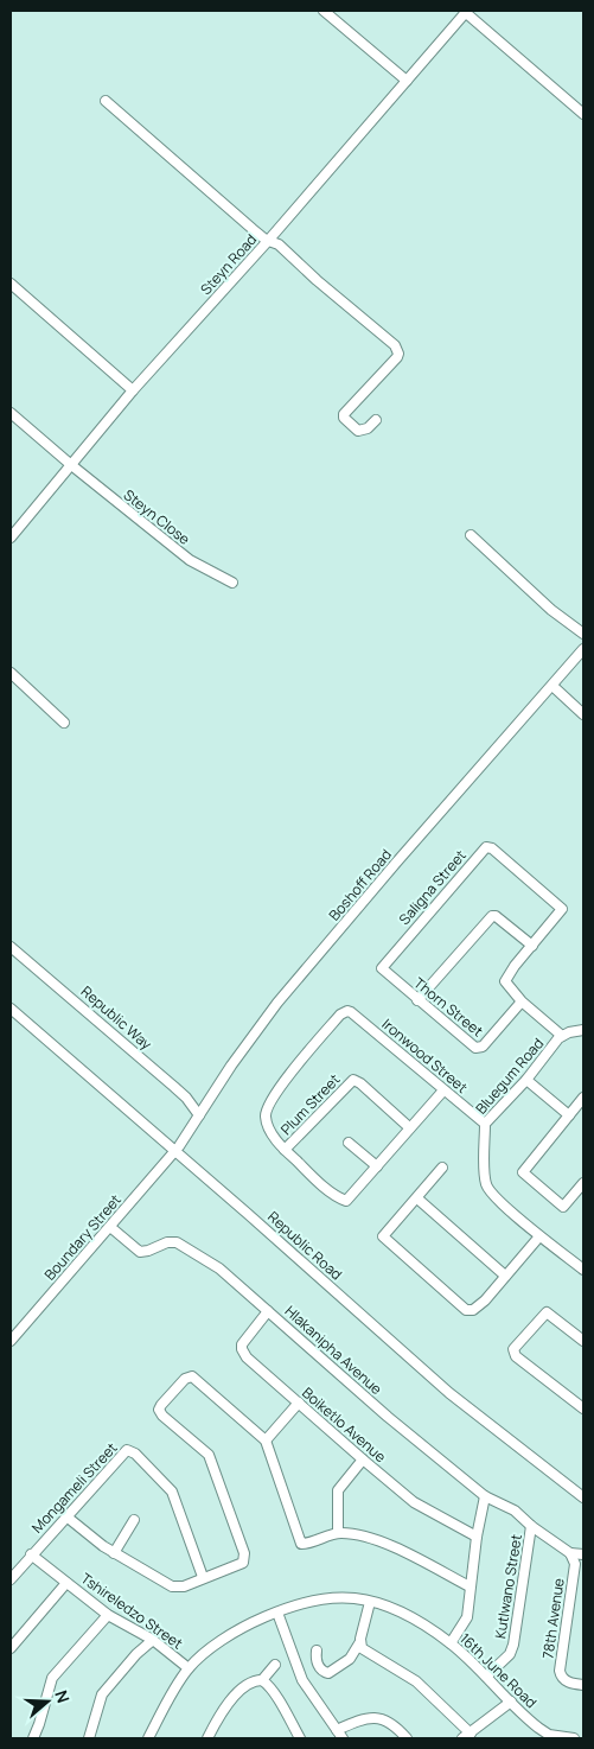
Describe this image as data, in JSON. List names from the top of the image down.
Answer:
{
  "streets": {
    "street": [
      "Steyn Road",
      "Steyn Close",
      "Boshoff Road",
      "Saligna Street",
      "Thorn Street",
      "Republic Way",
      "Ironwood Street",
      "Bluegum Road",
      "Plum Street",
      "Boundary Street",
      "Republic Road",
      "Hlakanipha Avenue",
      "Boiketlo Avenue",
      "Mongameli Street",
      "Kutlwano Street",
      "Tshireledzo Street",
      "78th Avenue",
      "16th June Road"
    ]
  },
  "crossings": [
    ["Steyn Road", "Steyn Close"],
    ["Boshoff Road", "Republic Way"],
    ["Boshoff Road", "Boundary Street"],
    ["Boshoff Road", "Republic Road"],
    ["Saligna Street", "Thorn Street"],
    ["Ironwood Street", "Bluegum Road"],
    ["Ironwood Street", "Plum Street"],
    ["Boundary Street", "Republic Road"],
    ["Boundary Street", "Hlakanipha Avenue"],
    ["Hlakanipha Avenue", "Boiketlo Avenue"],
    ["Hlakanipha Avenue", "Kutlwano Street"],
    ["Mongameli Street", "Tshireledzo Street"],
    ["Kutlwano Street", "16th June Road"],
    ["Tshireledzo Street", "16th June Road"]
  ],
  "north": "right"
}
